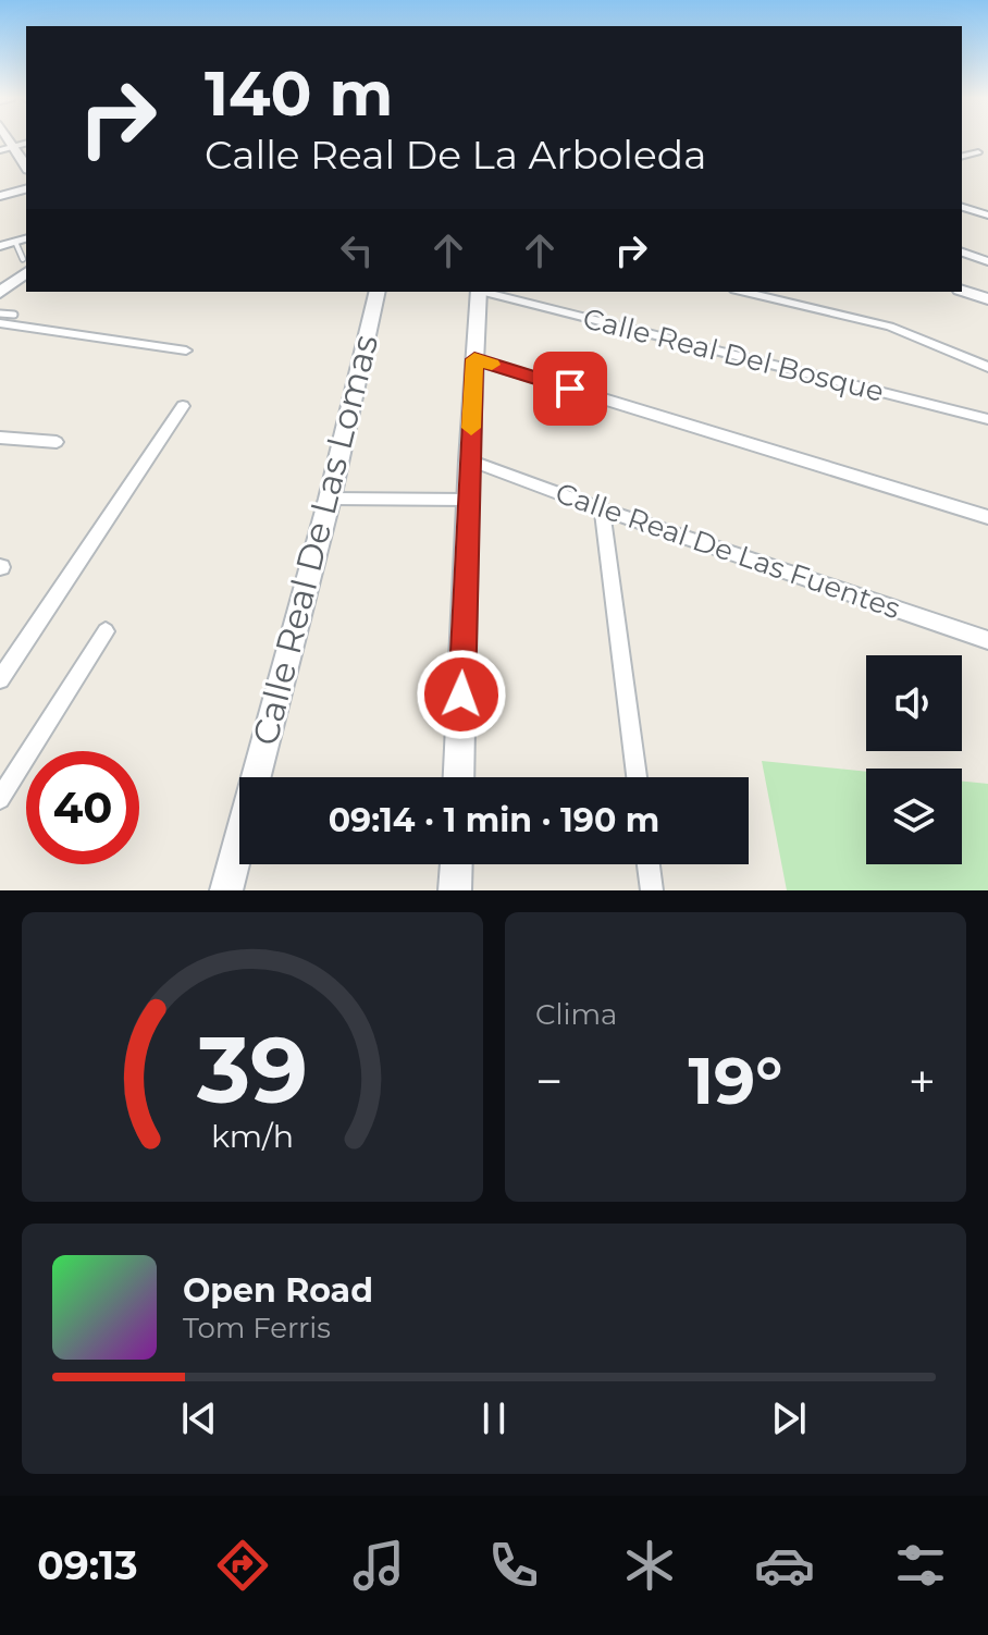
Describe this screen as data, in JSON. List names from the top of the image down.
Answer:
{
  "streets": {
    "street": ["Calle Real Del Bosque", "Calle Real De Las Lomas", "Calle Real De Las Fuentes"]
  },
  "page": {
    "turn": ["140 m", "Calle Real De La Arboleda"],
    "limit": "40",
    "trip": "09:14 · 1 min · 190 m",
    "tile": "Clima",
    "heat": ["−", "19°", "+"],
    "song": ["Open Road", "Tom Ferris"],
    "tabs": "09:13",
    "gauge": ["39", "km/h"]
  }
}
